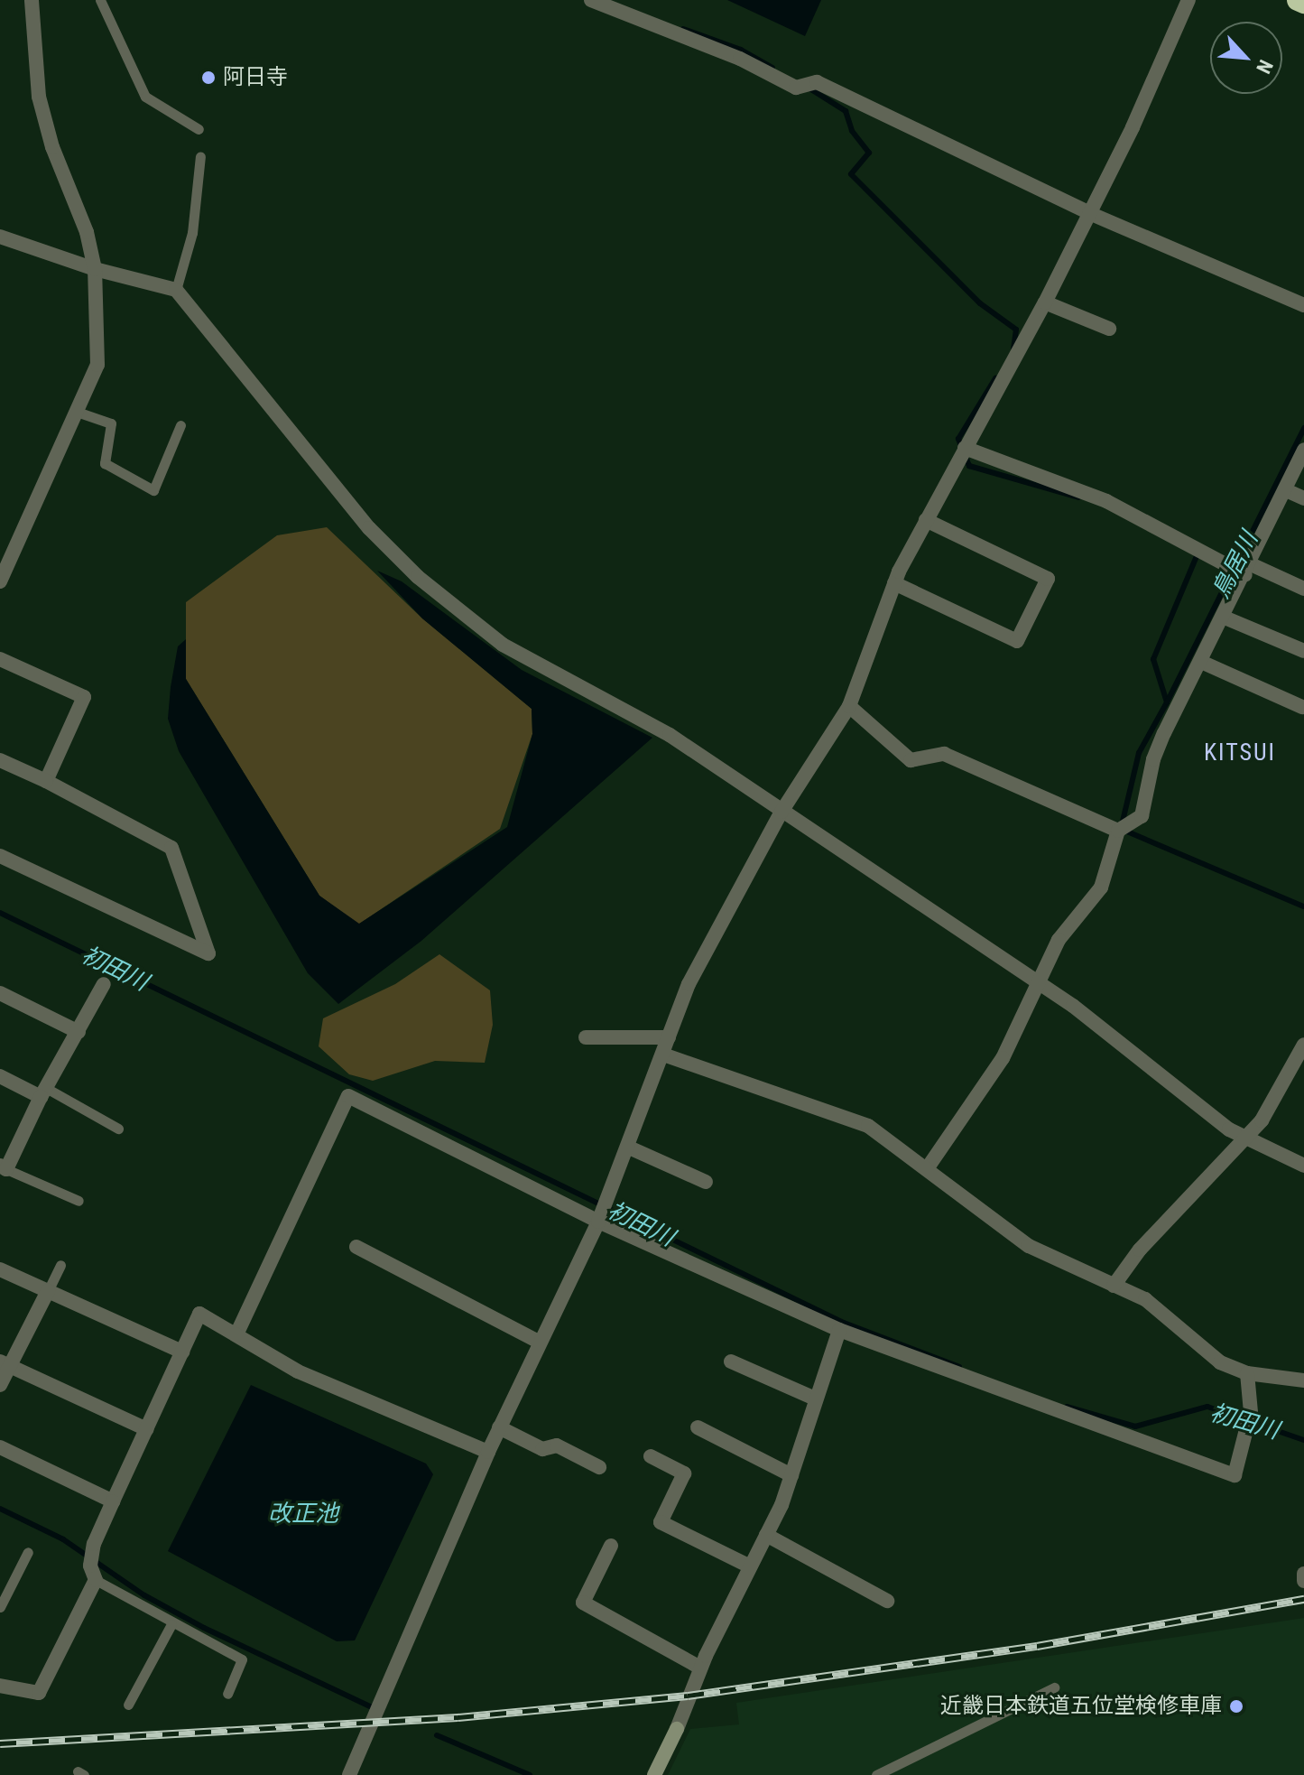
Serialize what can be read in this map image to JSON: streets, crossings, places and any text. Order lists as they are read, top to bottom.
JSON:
{
  "districts": ["KITSUI"],
  "water": ["鳥居川", "初田川", "改正池"],
  "places": ["阿日寺", "近畿日本鉄道五位堂検修車庫"],
  "north": "bottom right"
}
